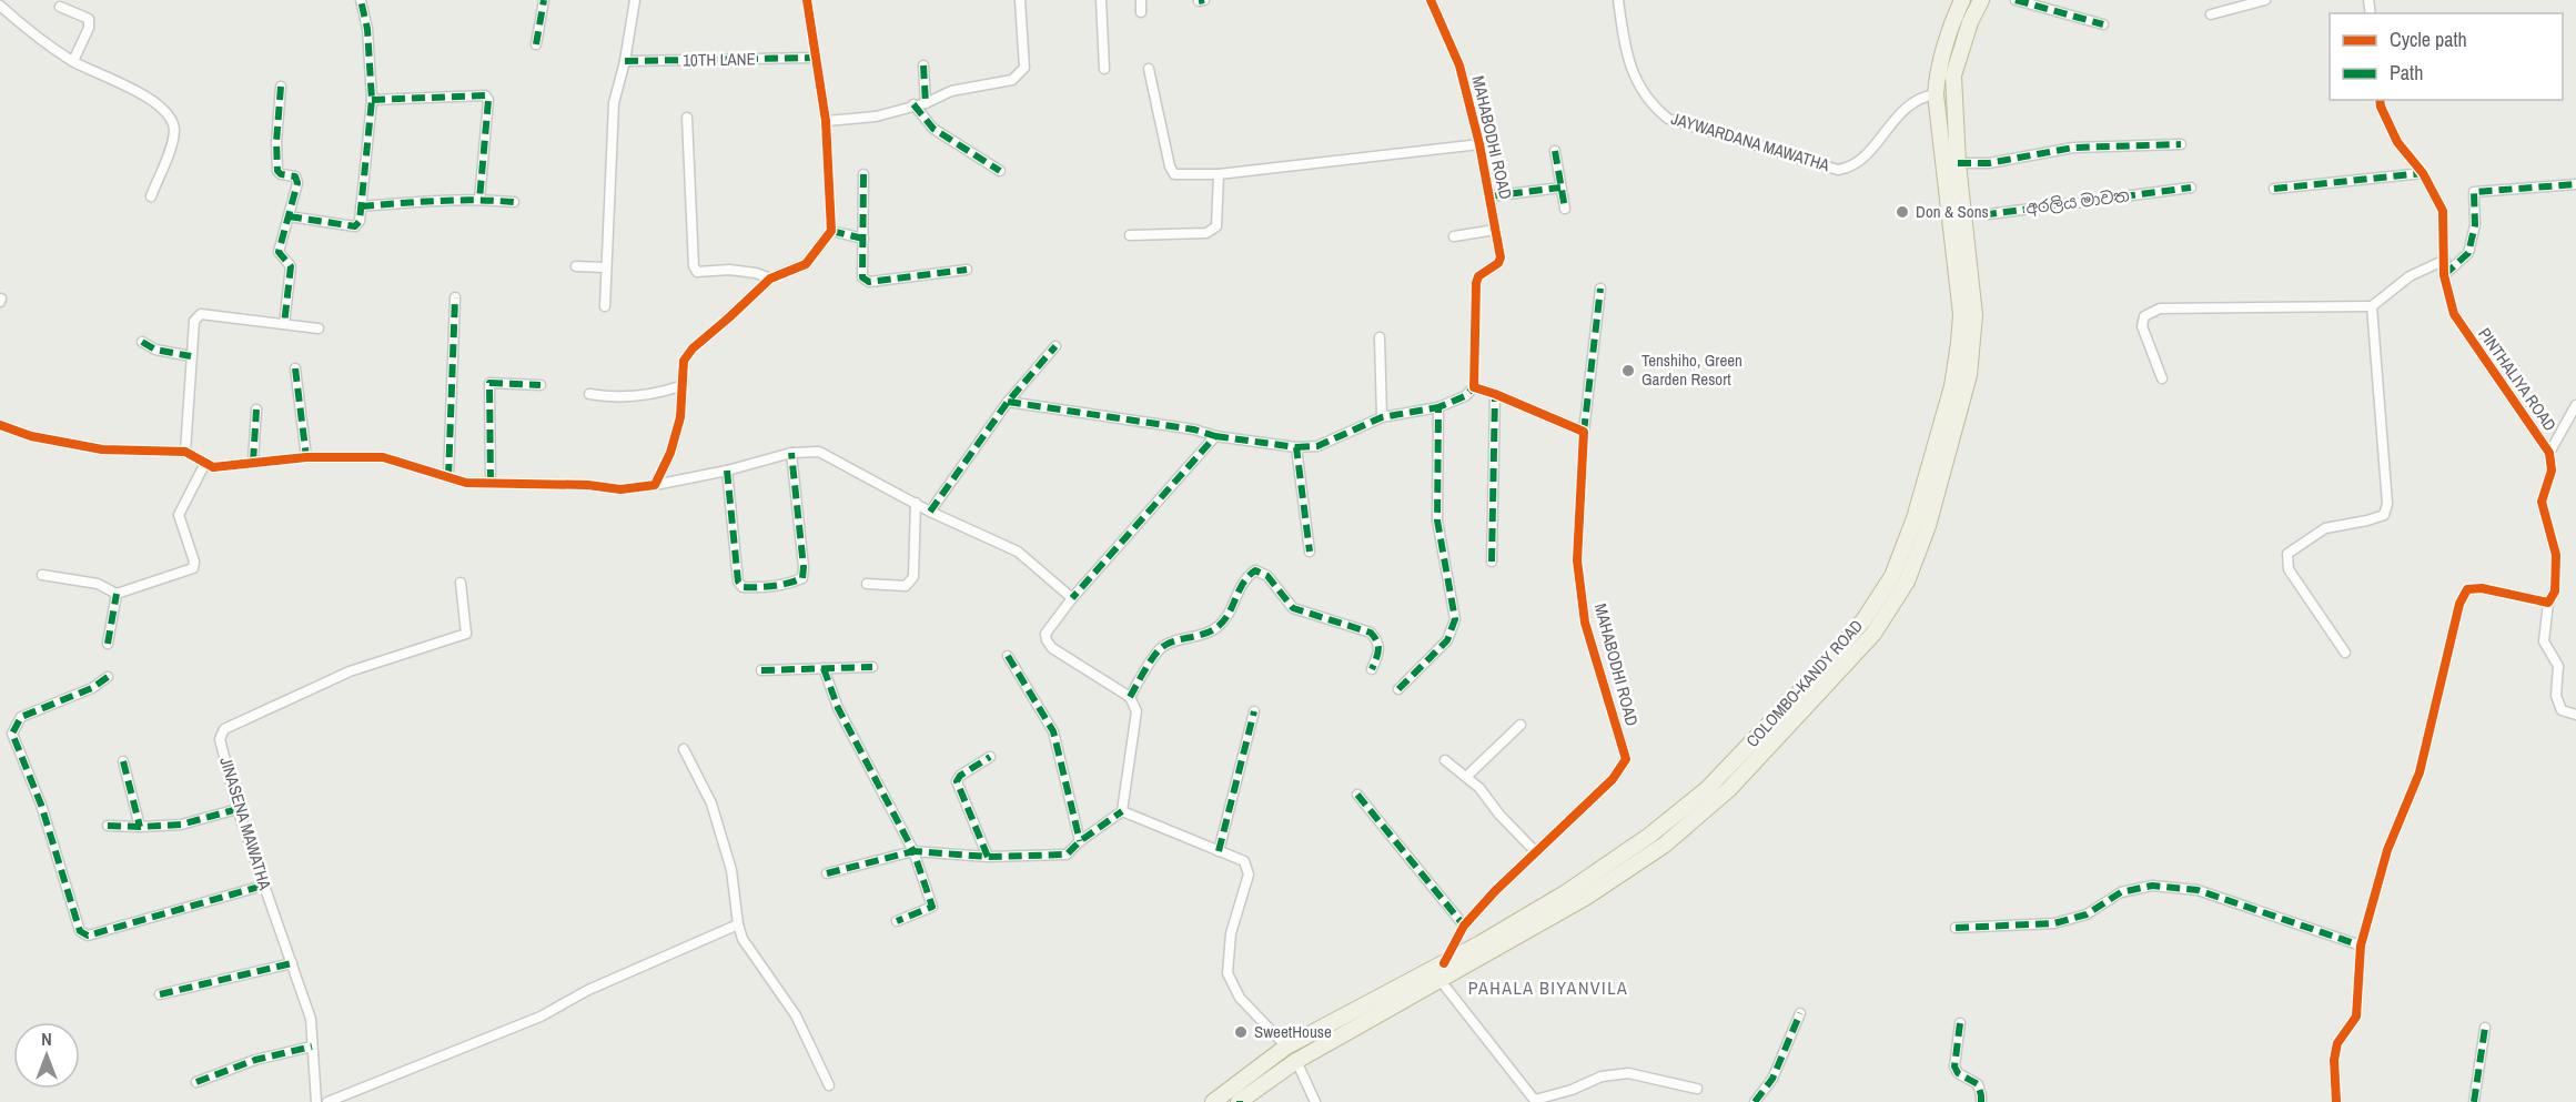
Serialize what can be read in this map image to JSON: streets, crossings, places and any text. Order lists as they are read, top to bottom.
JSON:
{
  "streets": {
    "highway": ["COLOMBO-KANDY ROAD"],
    "street": [
      "10TH LANE",
      "MAHABODHI ROAD",
      "JAYWARDANA MAWATHA",
      "අරලිය මාවත",
      "PINTHALIYA ROAD",
      "JINASENA MAWATHA"
    ]
  },
  "crossings": [
    ["MAHABODHI ROAD", "COLOMBO-KANDY ROAD"],
    ["JAYWARDANA MAWATHA", "COLOMBO-KANDY ROAD"],
    ["අරලිය මාවත", "COLOMBO-KANDY ROAD"]
  ],
  "districts": ["PAHALA BIYANVILA"],
  "places": ["Don & Sons", "Tenshiho, Green Garden Resort", "SweetHouse"],
  "legend": ["Cycle path", "Path"],
  "north": "top"
}
